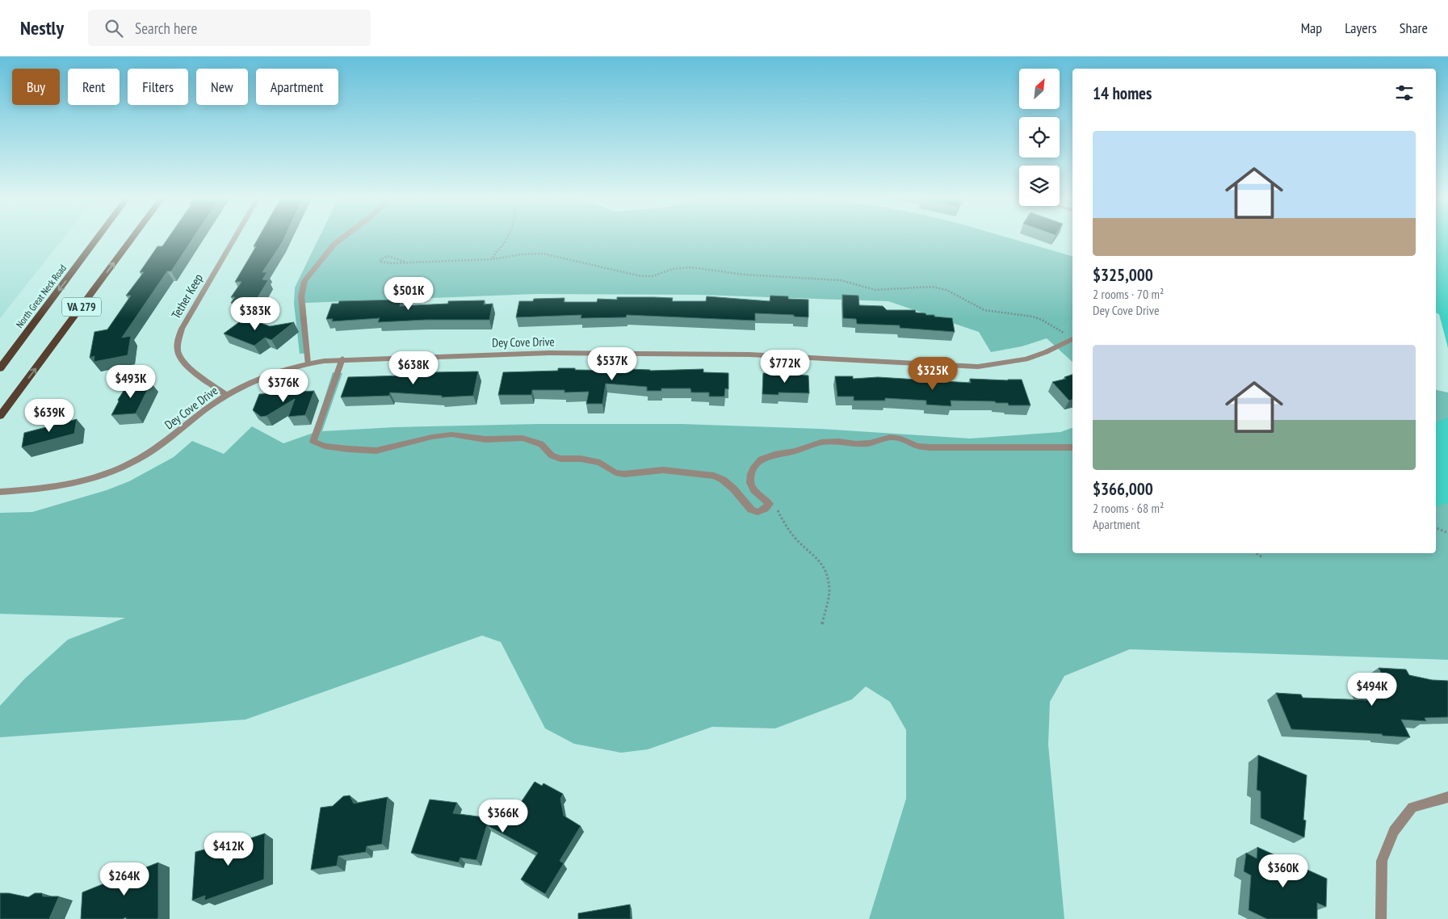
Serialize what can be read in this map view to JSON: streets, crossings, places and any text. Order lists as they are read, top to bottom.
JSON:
{
  "streets": {
    "main road": ["North Great Neck Road", "VA 279"],
    "street": ["Tether Keep", "Dey Cove Drive"]
  },
  "crossings": [
    ["Tether Keep", "Dey Cove Drive"]
  ],
  "north": "top right",
  "page": {
    "header": "Nestly",
    "search": "Search here",
    "nav": ["Map", "Layers", "Share"],
    "chip": [
      "Buy",
      "Rent",
      "Filters",
      "New",
      "Apartment"
    ],
    "heading": "14 homes",
    "list": [
      {
        "name": "$325,000",
        "note": "2 rooms · 70 m² · Dey Cove Drive"
      },
      {
        "name": "$366,000",
        "note": "2 rooms · 68 m² · Apartment"
      }
    ],
    "price": [
      "$501K",
      "$383K",
      "$537K",
      "$772K",
      "$638K",
      "$325K",
      "$493K",
      "$376K",
      "$639K",
      "$494K",
      "$366K",
      "$412K",
      "$360K",
      "$264K"
    ]
  }
}
